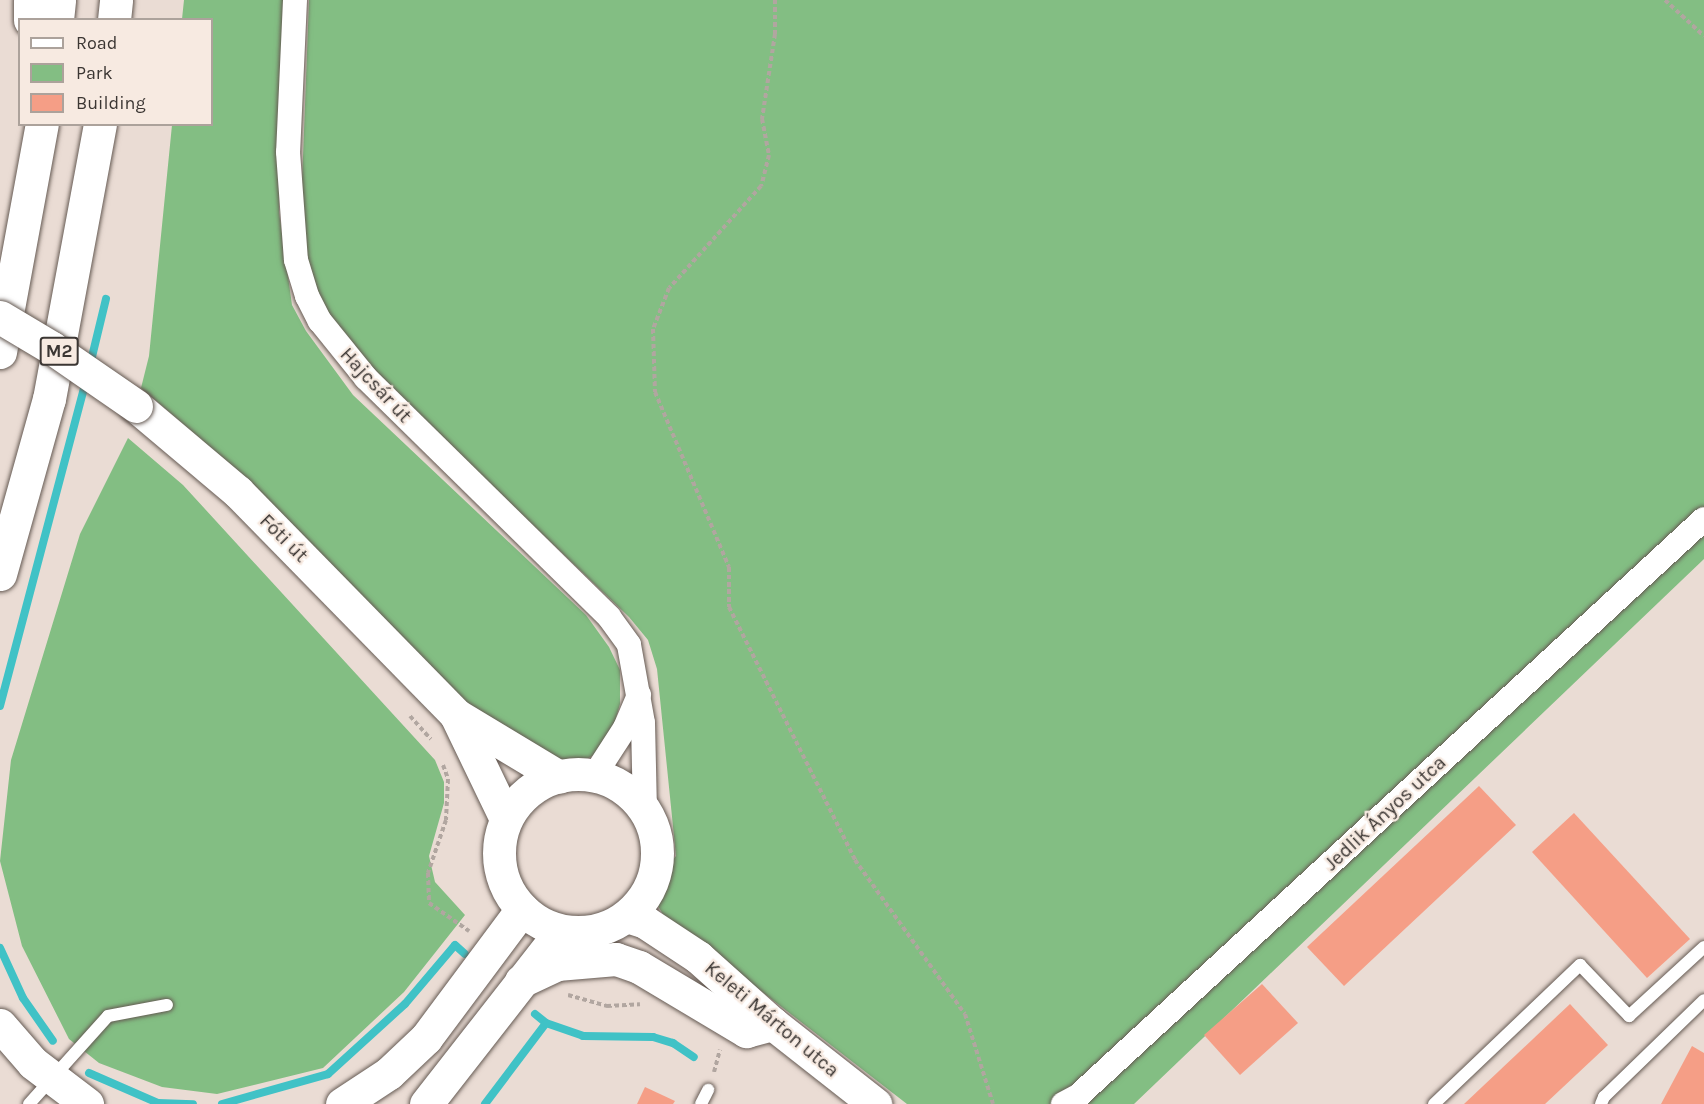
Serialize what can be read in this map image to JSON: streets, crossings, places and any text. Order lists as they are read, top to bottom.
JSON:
{
  "streets": {
    "main road": ["M2", "Fóti út", "Keleti Márton utca"],
    "street": ["Hajcsár út", "Jedlik Ányos utca"]
  },
  "crossings": [
    ["Hajcsár út", "Fóti út"],
    ["Hajcsár út", "Keleti Márton utca"],
    ["Fóti út", "Keleti Márton utca"]
  ],
  "legend": ["Road", "Park", "Building"]
}
